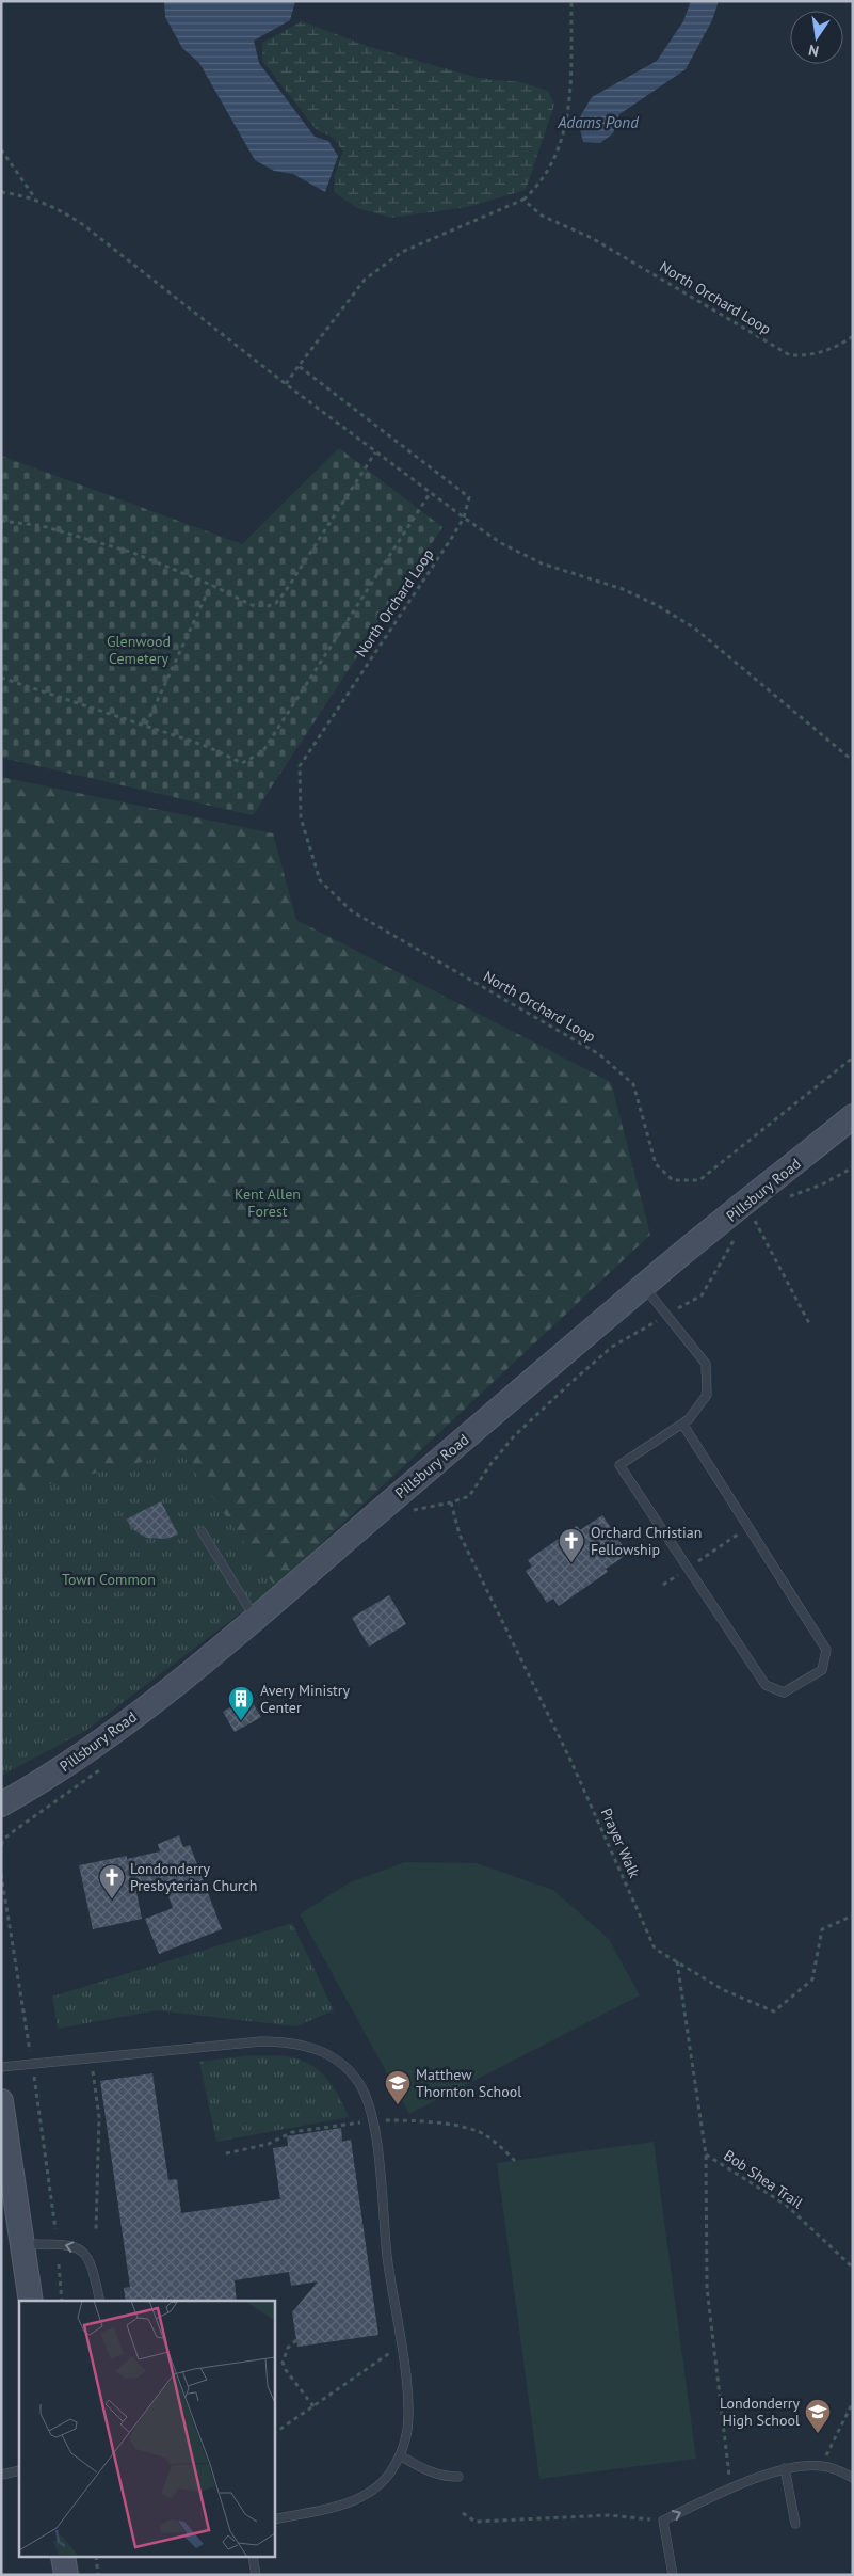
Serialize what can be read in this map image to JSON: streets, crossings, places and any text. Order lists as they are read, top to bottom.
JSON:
{
  "streets": {
    "street": ["Pillsbury Road"],
    "path": ["North Orchard Loop", "Prayer Walk", "Bob Shea Trail"]
  },
  "water": ["Adams Pond"],
  "parks": ["Glenwood Cemetery", "Kent Allen Forest", "Town Common"],
  "places": {
    "church": ["Orchard Christian Fellowship", "Londonderry Presbyterian Church"],
    "building": ["Avery Ministry Center"],
    "school or university": ["Matthew Thornton School", "Londonderry High School"]
  },
  "north": "bottom"
}
